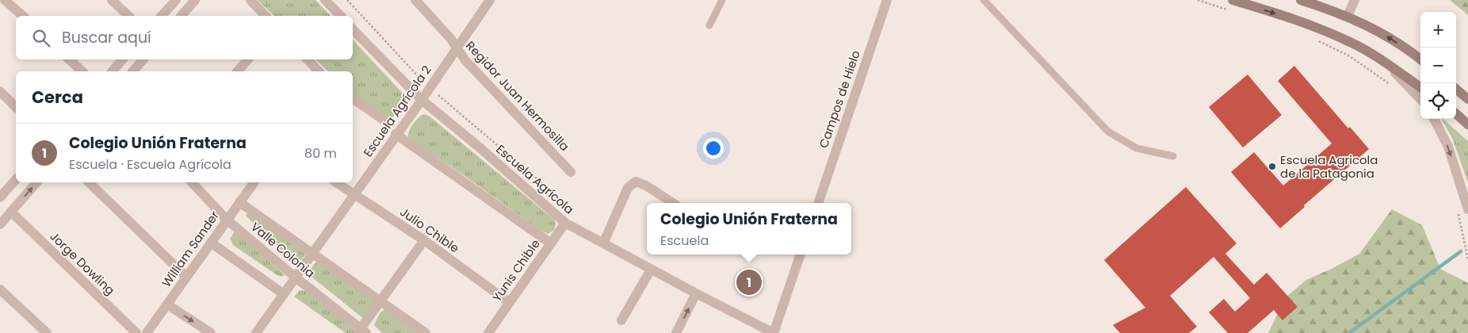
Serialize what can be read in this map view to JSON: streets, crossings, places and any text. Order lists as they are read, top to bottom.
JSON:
{
  "streets": {
    "street": [
      "Regidor Juan Hermosilla",
      "Campos de Hielo",
      "Escuela Agrícola 2",
      "Escuela Agrícola",
      "Julio Chible",
      "William Sander",
      "Valle Colonia",
      "Jorge Dowling",
      "Yunis Chible"
    ]
  },
  "crossings": [
    ["Regidor Juan Hermosilla", "Escuela Agrícola 2"],
    ["Escuela Agrícola 2", "Escuela Agrícola"],
    ["Escuela Agrícola 2", "Julio Chible"],
    ["Escuela Agrícola 2", "Valle Colonia"],
    ["Escuela Agrícola", "Yunis Chible"],
    ["Julio Chible", "Yunis Chible"],
    ["William Sander", "Valle Colonia"]
  ],
  "places": ["Escuela Agricola de la Patagonia"],
  "page": {
    "map_buttons": ["+", "−"],
    "search": "Buscar aquí",
    "heading": "Cerca",
    "list": [
      {
        "mark": "1",
        "name": "Colegio Unión Fraterna",
        "note": "Escuela · Escuela Agrícola",
        "value": "80 m"
      }
    ],
    "popup": ["Colegio Unión Fraterna", "Escuela"],
    "pins": "1"
  }
}
